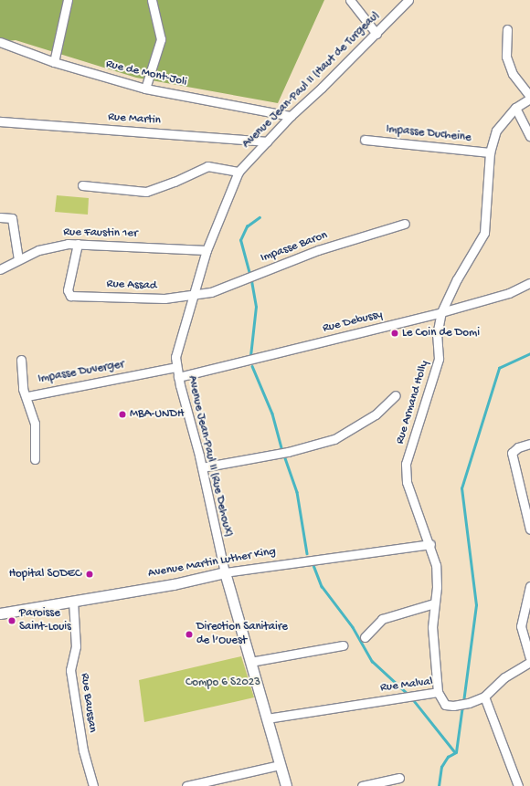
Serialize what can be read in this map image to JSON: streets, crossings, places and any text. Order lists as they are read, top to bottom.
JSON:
{
  "streets": {
    "street": [
      "Rue de Mont-Joli",
      "Avenue Jean-Paul II (Haut de Turgeau)",
      "Rue Martin",
      "Impasse Ducheine",
      "Rue Faustin 1er",
      "Impasse Baron",
      "Rue Assad",
      "Rue Debussy",
      "Impasse Duverger",
      "Rue Armand Holly",
      "Avenue Jean-Paul II (Rue Dehoux)",
      "Avenue Martin Luther King",
      "Rue Malval",
      "Rue Baussan"
    ]
  },
  "crossings": [
    ["Rue de Mont-Joli", "Avenue Jean-Paul II (Haut de Turgeau)"],
    ["Avenue Jean-Paul II (Haut de Turgeau)", "Rue Martin"],
    ["Avenue Jean-Paul II (Haut de Turgeau)", "Rue Faustin 1er"],
    ["Avenue Jean-Paul II (Haut de Turgeau)", "Impasse Baron"],
    ["Avenue Jean-Paul II (Haut de Turgeau)", "Rue Assad"],
    ["Avenue Jean-Paul II (Haut de Turgeau)", "Impasse Duverger"],
    ["Avenue Jean-Paul II (Haut de Turgeau)", "Avenue Jean-Paul II (Rue Dehoux)"],
    ["Impasse Ducheine", "Rue Armand Holly"],
    ["Rue Faustin 1er", "Rue Assad"],
    ["Impasse Baron", "Rue Assad"],
    ["Rue Debussy", "Rue Armand Holly"],
    ["Rue Debussy", "Avenue Jean-Paul II (Rue Dehoux)"],
    ["Impasse Duverger", "Avenue Jean-Paul II (Rue Dehoux)"],
    ["Rue Armand Holly", "Avenue Martin Luther King"],
    ["Rue Armand Holly", "Rue Malval"],
    ["Avenue Jean-Paul II (Rue Dehoux)", "Avenue Martin Luther King"],
    ["Avenue Martin Luther King", "Rue Baussan"]
  ],
  "parks": ["Compo 6 S2023"],
  "places": [
    "Le Coin de Domi",
    "MBA-UNDH",
    "Hopital SODEC",
    "Paroisse Saint-Louis",
    "Direction Sanitaire de l’Ouest"
  ]
}
